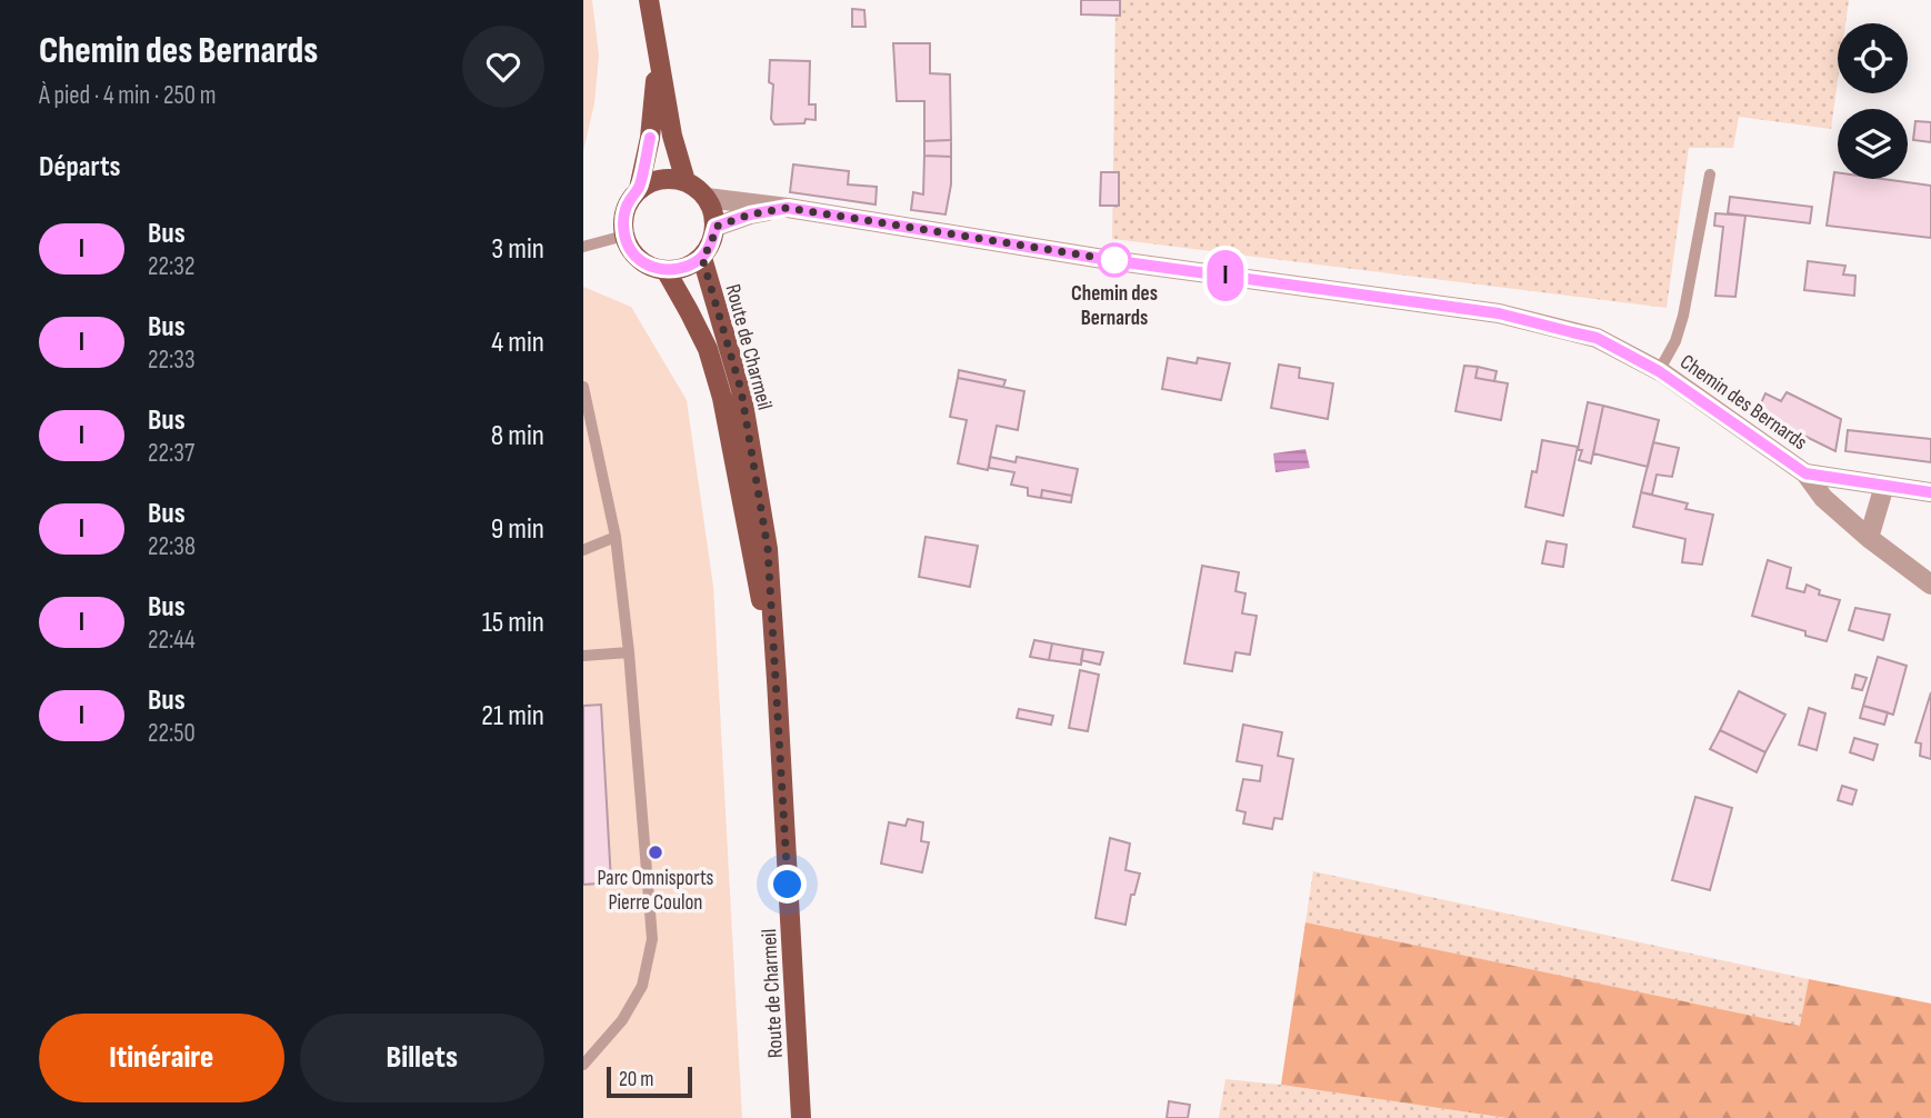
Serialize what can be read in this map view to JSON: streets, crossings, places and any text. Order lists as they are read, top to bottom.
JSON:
{
  "streets": {
    "main road": ["Route de Charmeil"],
    "street": ["Chemin des Bernards"]
  },
  "crossings": [
    ["Route de Charmeil", "Chemin des Bernards"]
  ],
  "places": ["Chemin des Bernards", "Parc Omnisports Pierre Coulon"],
  "lines": ["bus line I"],
  "scale_bar": "20 m",
  "page": {
    "heading": [
      ["Chemin des Bernards", "À pied · 4 min · 250 m"],
      "Départs"
    ],
    "on_map": "I",
    "list": [
      {
        "mark": "I",
        "name": "Bus",
        "note": "22:32",
        "value": "3 min"
      },
      {
        "mark": "I",
        "name": "Bus",
        "note": "22:33",
        "value": "4 min"
      },
      {
        "mark": "I",
        "name": "Bus",
        "note": "22:37",
        "value": "8 min"
      },
      {
        "mark": "I",
        "name": "Bus",
        "note": "22:38",
        "value": "9 min"
      },
      {
        "mark": "I",
        "name": "Bus",
        "note": "22:44",
        "value": "15 min"
      },
      {
        "mark": "I",
        "name": "Bus",
        "note": "22:50",
        "value": "21 min"
      }
    ],
    "buttons": ["Itinéraire", "Billets"],
    "scale": "20 m"
  }
}
